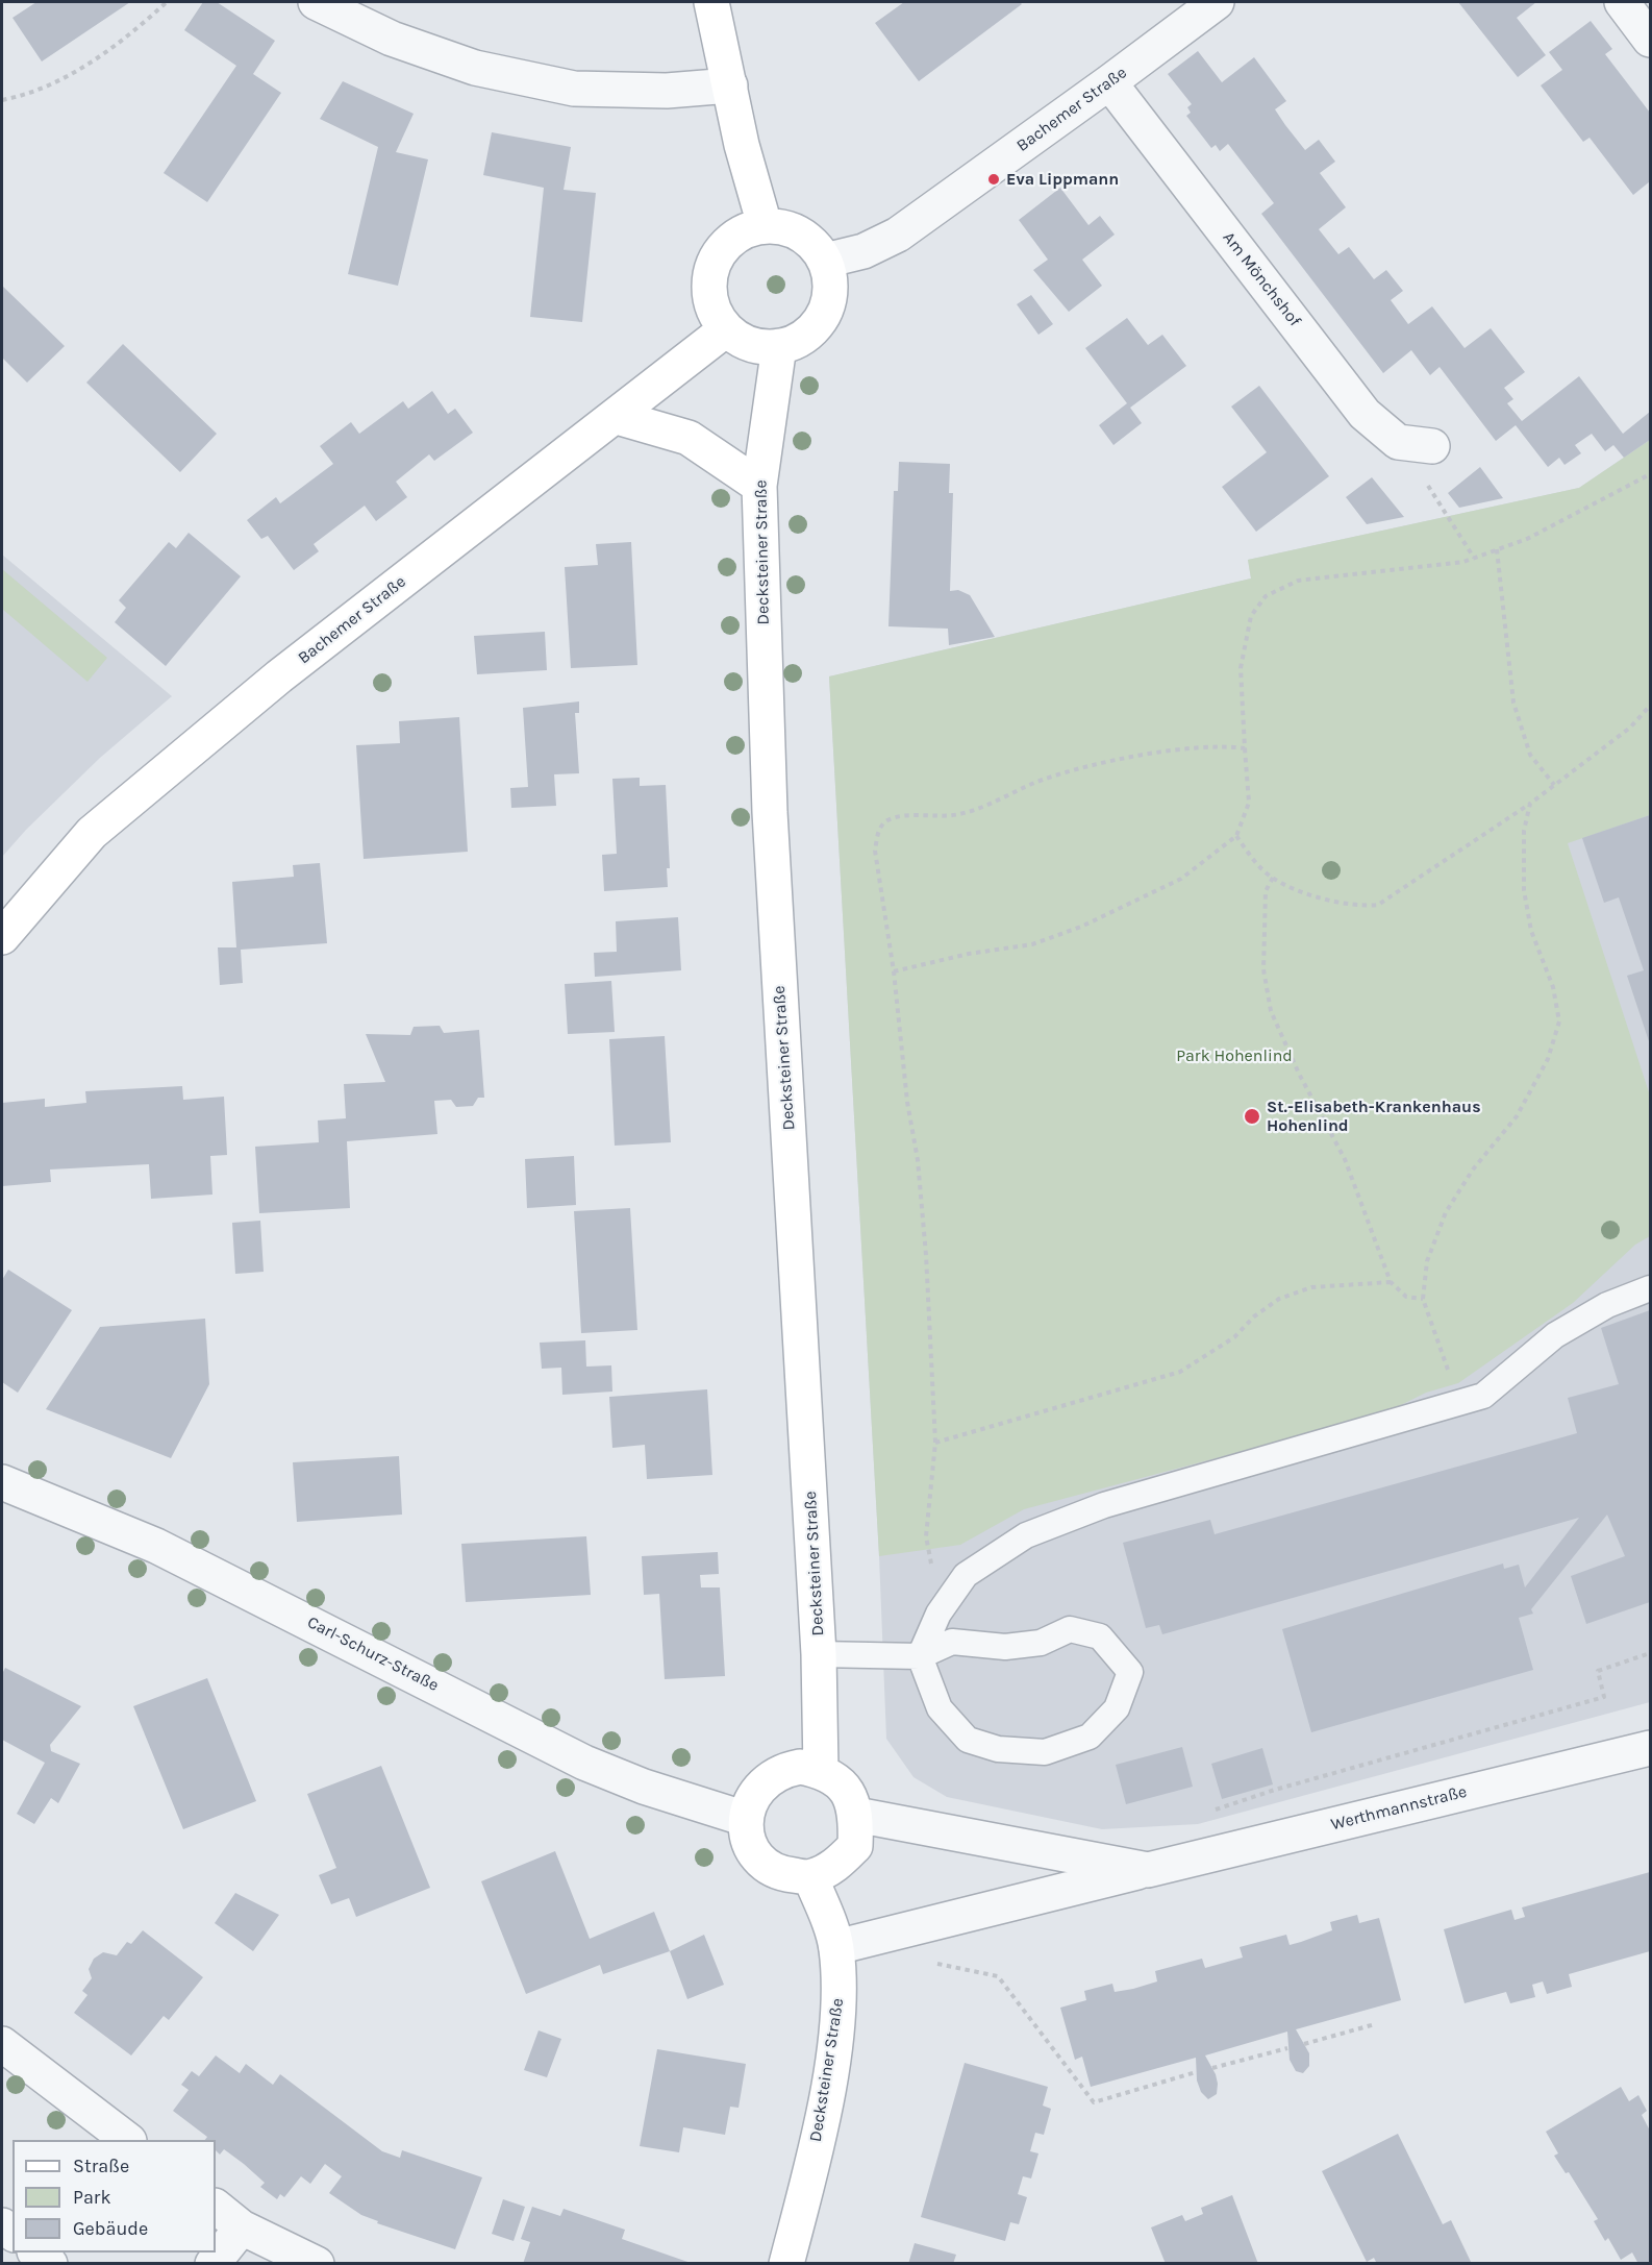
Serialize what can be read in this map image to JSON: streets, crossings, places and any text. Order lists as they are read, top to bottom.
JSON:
{
  "streets": {
    "street": [
      "Bachemer Straße",
      "Am Mönchshof",
      "Decksteiner Straße",
      "Carl-Schurz-Straße",
      "Werthmannstraße"
    ]
  },
  "crossings": [
    ["Bachemer Straße", "Am Mönchshof"],
    ["Bachemer Straße", "Decksteiner Straße"],
    ["Decksteiner Straße", "Carl-Schurz-Straße"],
    ["Decksteiner Straße", "Werthmannstraße"],
    ["Carl-Schurz-Straße", "Werthmannstraße"]
  ],
  "parks": ["Park Hohenlind"],
  "places": ["Eva Lippmann", "St.-Elisabeth-Krankenhaus Hohenlind"],
  "legend": ["Straße", "Park", "Gebäude"]
}
